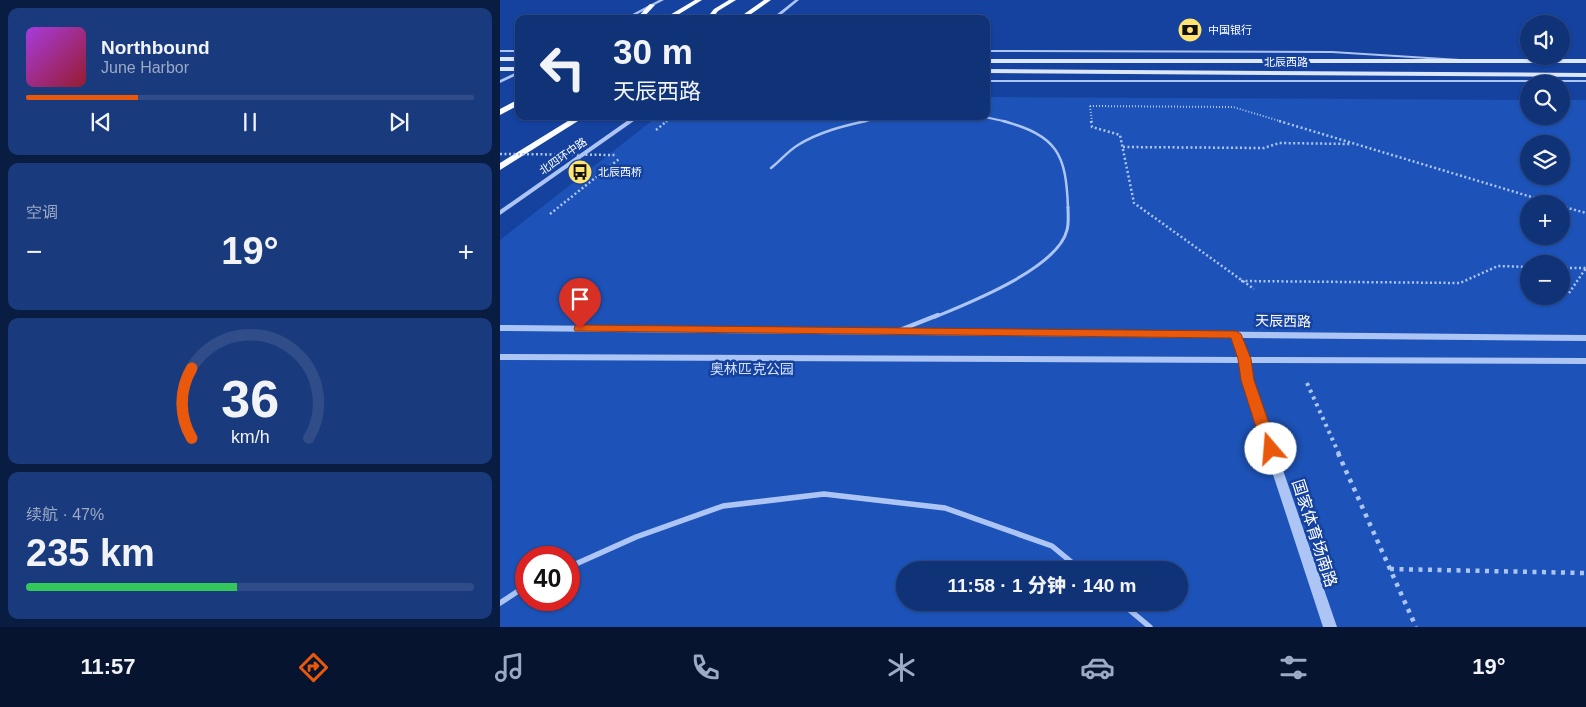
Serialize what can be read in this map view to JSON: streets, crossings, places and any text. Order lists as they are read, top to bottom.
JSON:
{
  "streets": {
    "highway": ["北四环中路"],
    "main road": ["北辰西路"],
    "street": ["天辰西路", "国家体育场南路"]
  },
  "crossings": [
    ["天辰西路", "国家体育场南路"]
  ],
  "parks": ["奥林匹克公园"],
  "places": {
    "bank": ["中国银行"],
    "bus stop": ["北辰西桥"]
  },
  "page": {
    "map_buttons": ["+", "−"],
    "turn": ["30 m", "天辰西路"],
    "song": ["Northbound", "June Harbor"],
    "tile": [
      "空调",
      ["续航 · 47%", "235 km"]
    ],
    "heat": ["−", "19°", "+"],
    "limit": "40",
    "trip": "11:58 · 1 分钟 · 140 m",
    "tabs": ["11:57", "19°"],
    "gauge": ["36", "km/h"]
  }
}
